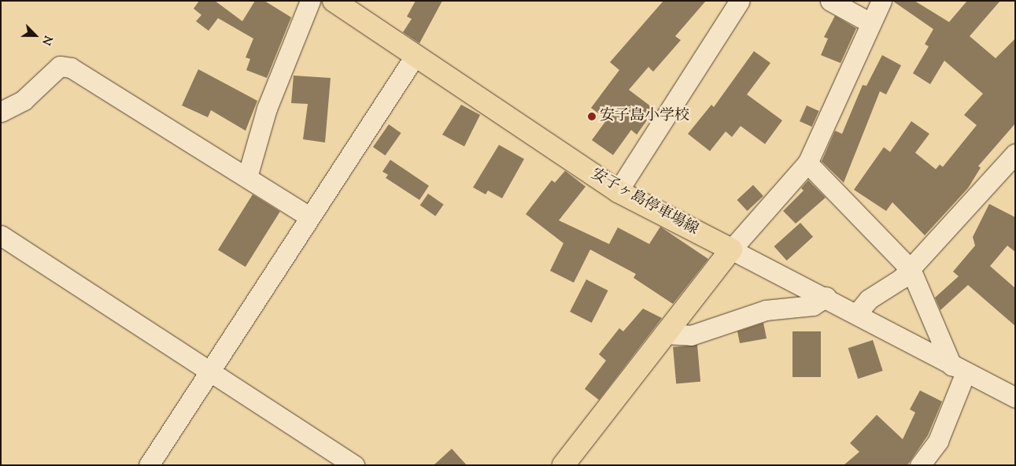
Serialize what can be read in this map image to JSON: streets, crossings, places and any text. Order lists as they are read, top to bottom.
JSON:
{
  "streets": {
    "main road": ["安子ヶ島停車場線"]
  },
  "places": ["安子島小学校"],
  "north": "bottom right"
}
